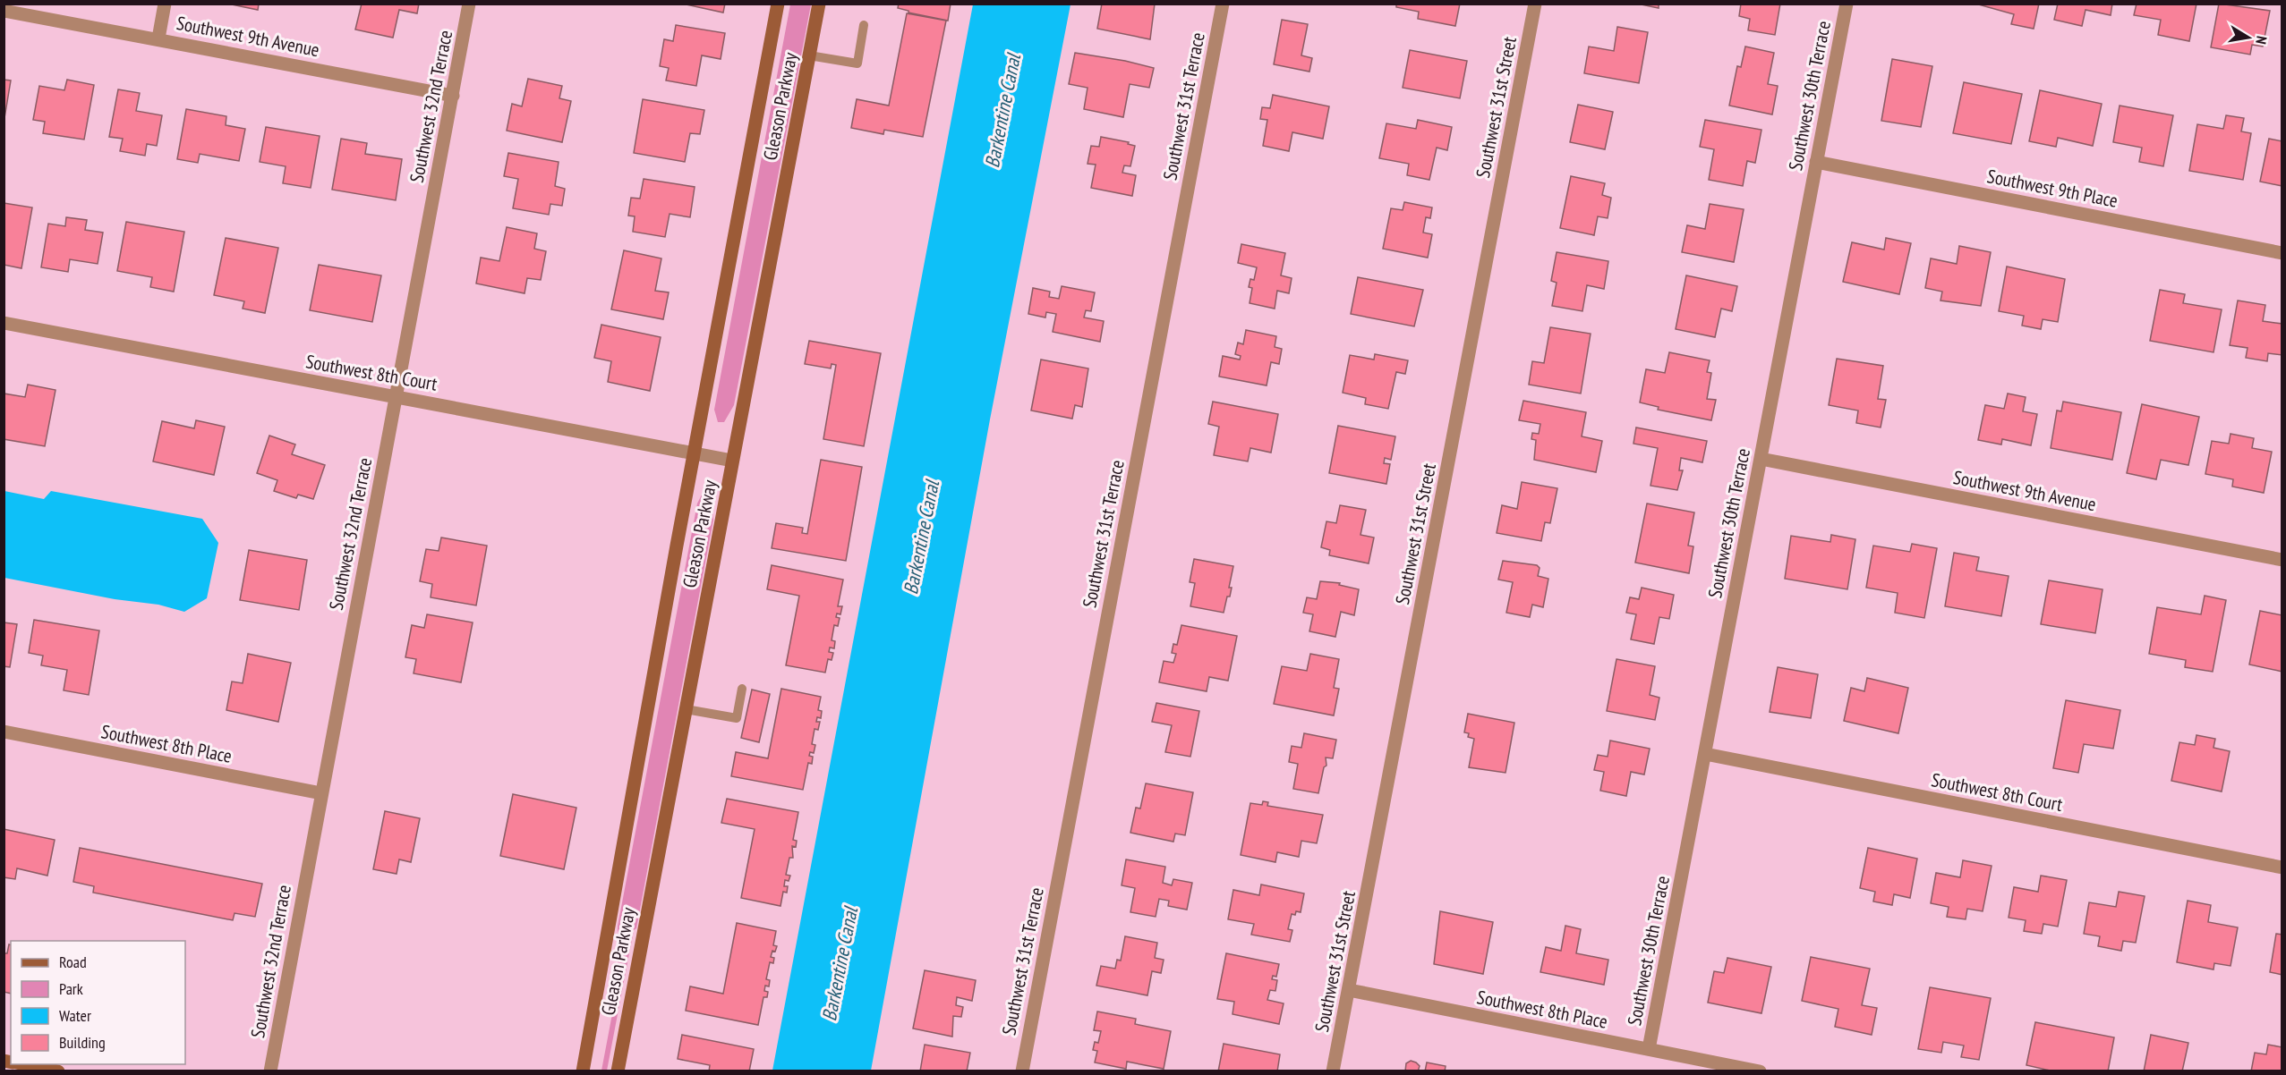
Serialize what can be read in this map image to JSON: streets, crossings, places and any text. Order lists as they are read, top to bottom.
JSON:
{
  "streets": {
    "main road": ["Gleason Parkway"],
    "street": [
      "Southwest 9th Avenue",
      "Southwest 30th Terrace",
      "Southwest 32nd Terrace",
      "Southwest 31st Terrace",
      "Southwest 31st Street",
      "Southwest 9th Place",
      "Southwest 8th Court",
      "Southwest 8th Place"
    ]
  },
  "crossings": [
    ["Southwest 9th Avenue", "Southwest 30th Terrace"],
    ["Southwest 9th Avenue", "Southwest 32nd Terrace"],
    ["Southwest 30th Terrace", "Southwest 9th Place"],
    ["Southwest 30th Terrace", "Southwest 8th Court"],
    ["Southwest 30th Terrace", "Southwest 8th Place"],
    ["Southwest 32nd Terrace", "Southwest 8th Court"],
    ["Southwest 32nd Terrace", "Southwest 8th Place"],
    ["Gleason Parkway", "Southwest 8th Court"],
    ["Southwest 31st Street", "Southwest 8th Place"]
  ],
  "water": ["Barkentine Canal"],
  "legend": [
    "Road",
    "Park",
    "Water",
    "Building"
  ],
  "north": "right"
}
